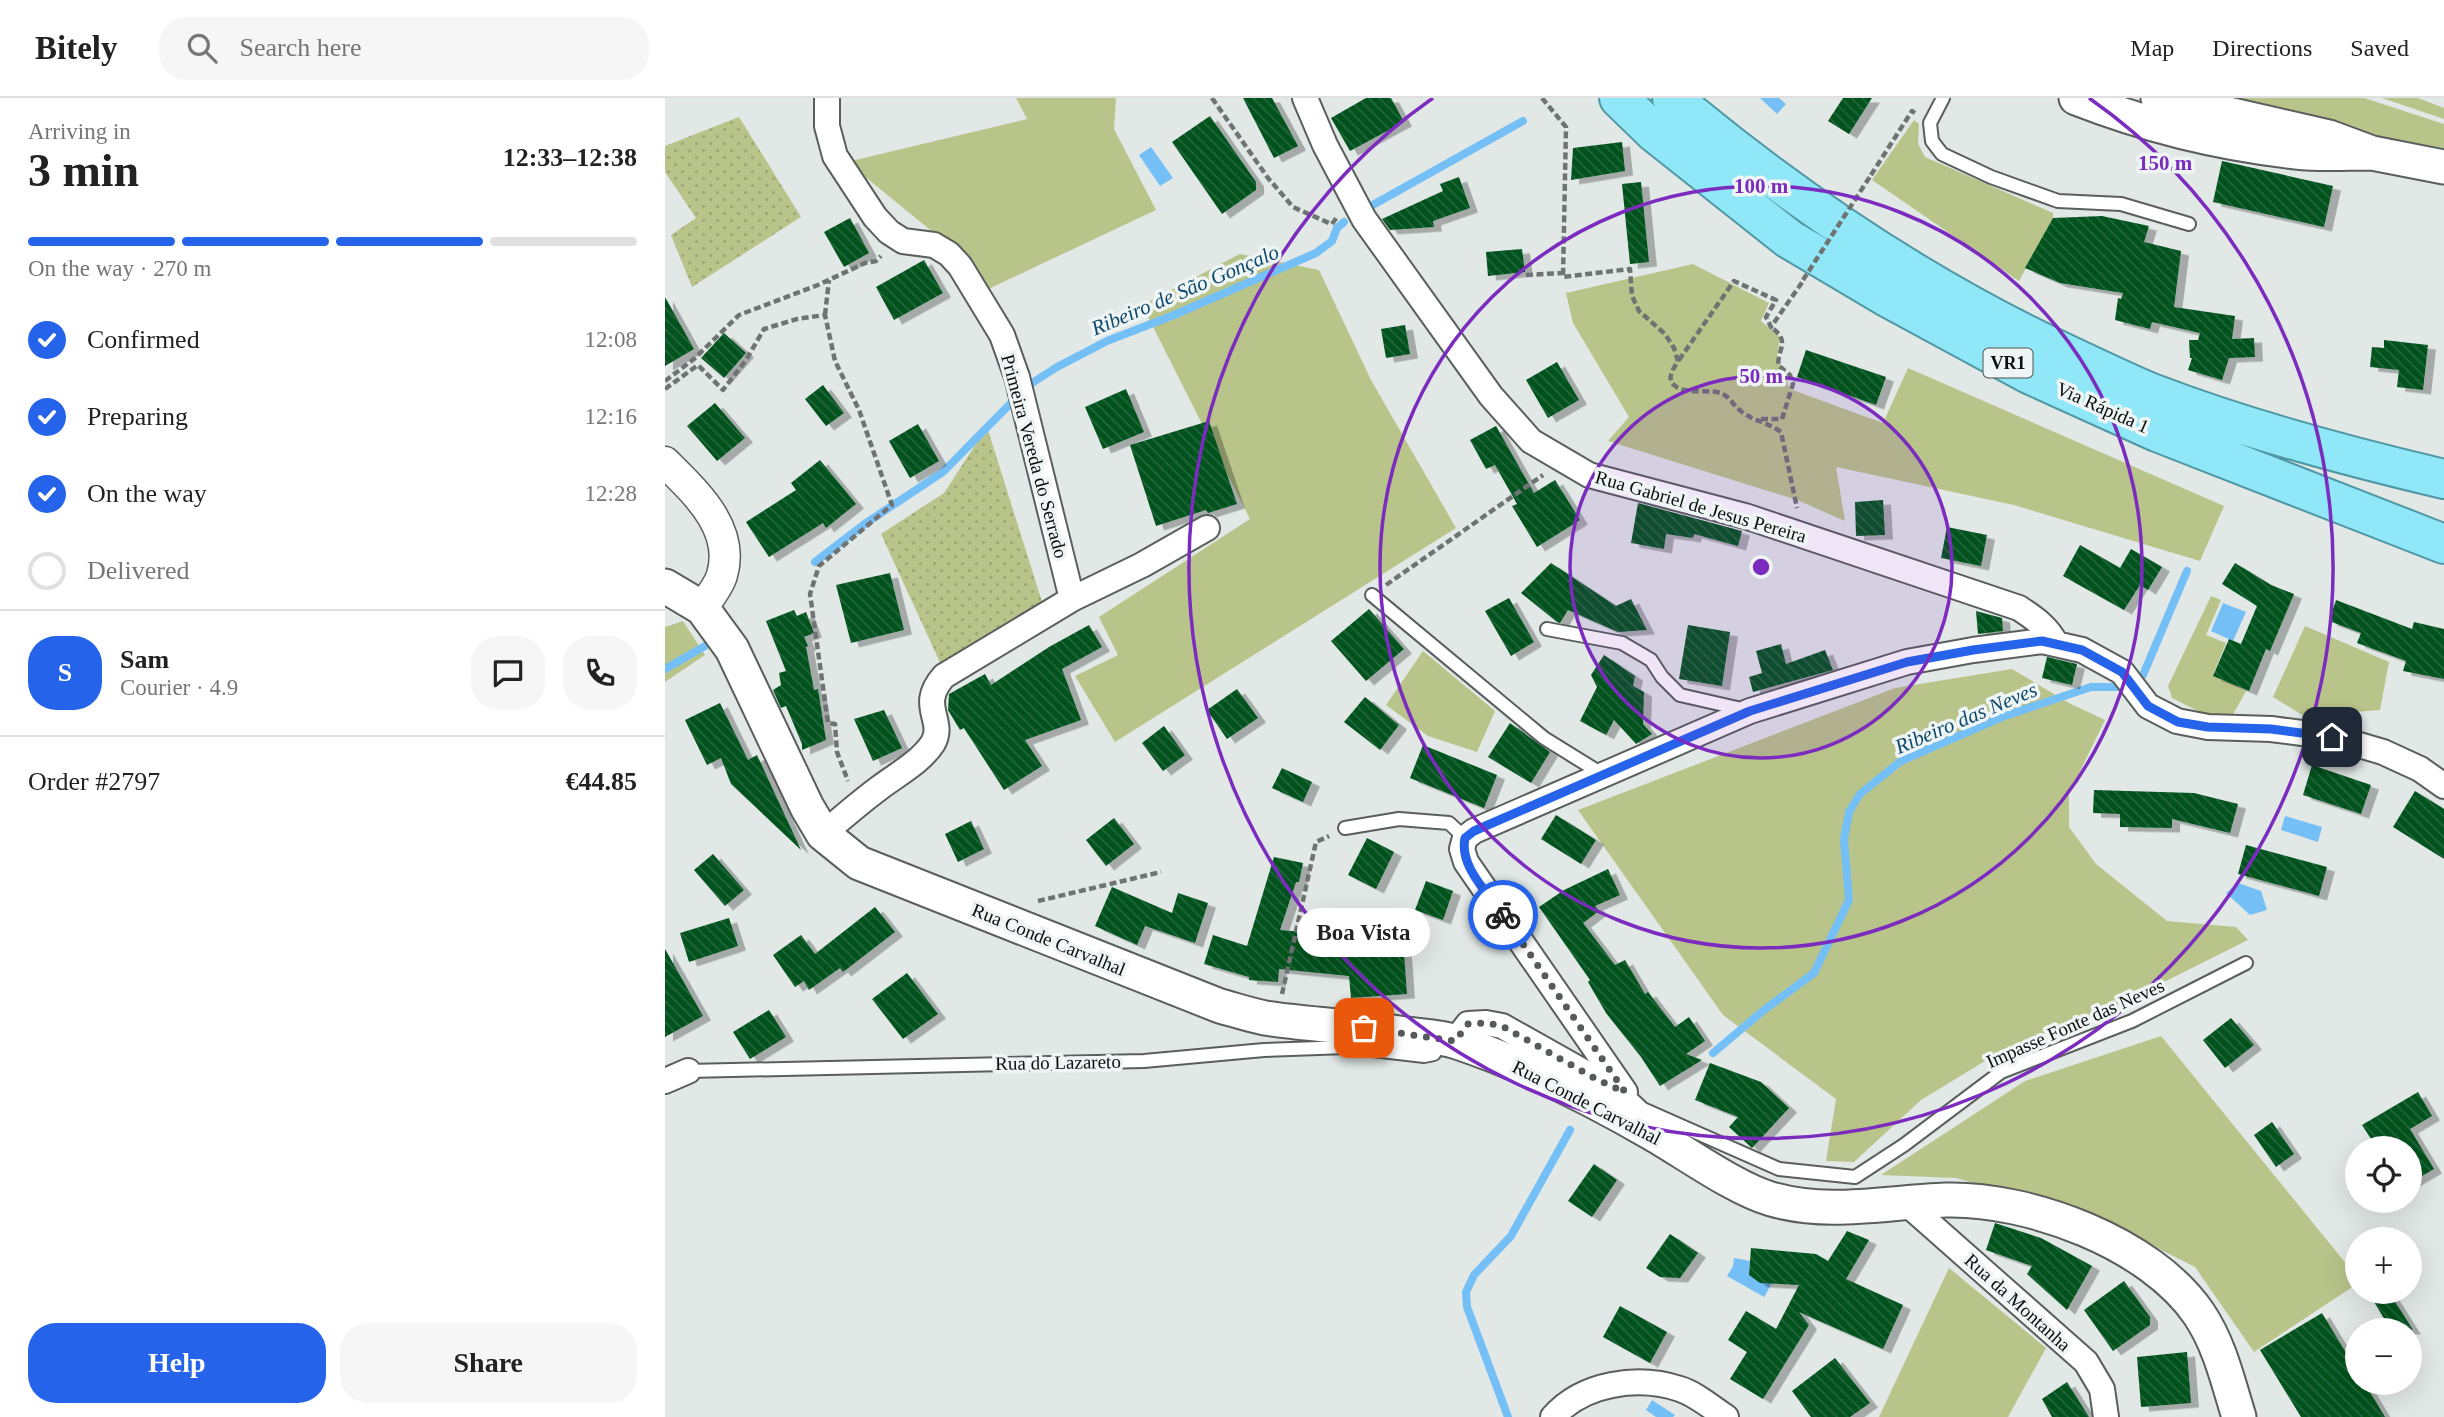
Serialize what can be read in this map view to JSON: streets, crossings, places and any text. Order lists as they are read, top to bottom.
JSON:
{
  "streets": {
    "highway": ["VR1", "Via Rápida 1"],
    "main road": ["Rua Conde Carvalhal"],
    "street": [
      "Primeira Vereda do Serrado",
      "Rua Gabriel de Jesus Pereira",
      "Rua do Lazareto",
      "Rua da Montanha"
    ],
    "lane": ["Impasse Fonte das Neves"]
  },
  "crossings": [
    ["Rua Conde Carvalhal", "Rua do Lazareto"],
    ["Rua Conde Carvalhal", "Rua da Montanha"]
  ],
  "water": ["Ribeiro de São Gonçalo", "Ribeiro das Neves"],
  "places": ["Boa Vista"],
  "page": {
    "header": "Bitely",
    "search": "Search here",
    "nav": ["Map", "Directions", "Saved"],
    "heading": ["3 min", "Arriving in", "12:33–12:38"],
    "panel": [
      "Sam",
      "Courier · 4.9",
      "Order #2797",
      "€44.85"
    ],
    "bar": "On the way · 270 m",
    "list": [
      ["Confirmed", "12:08"],
      ["Preparing", "12:16"],
      ["On the way", "12:28"],
      "Delivered"
    ],
    "round": "S",
    "bubble": "Boa Vista",
    "map_buttons": ["+", "−"],
    "buttons": ["Help", "Share"]
  },
  "rings": ["150 m", "100 m", "50 m"]
}
